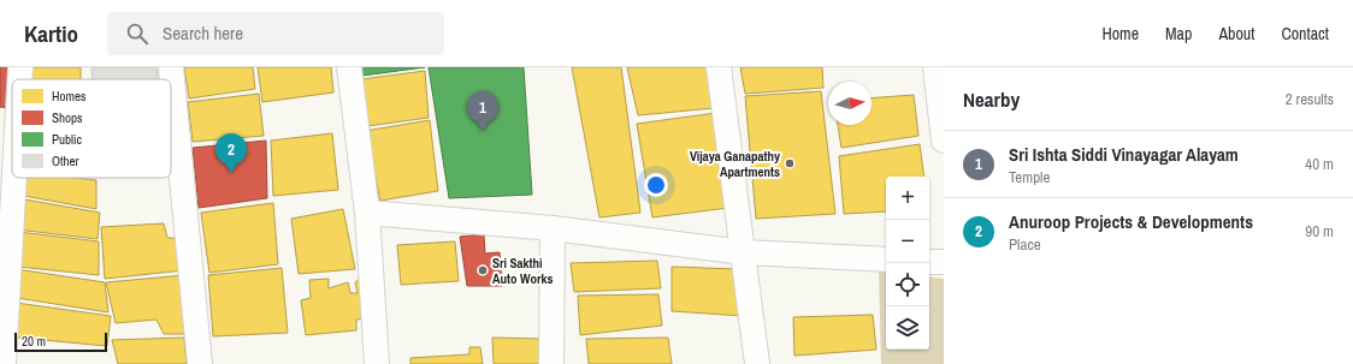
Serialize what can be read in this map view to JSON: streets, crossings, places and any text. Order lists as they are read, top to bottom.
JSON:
{
  "places": ["Vijaya Ganapathy Apartments", "Sri Sakthi Auto Works"],
  "legend": [
    "Homes",
    "Shops",
    "Public",
    "Other"
  ],
  "scale_bar": "20 m",
  "north": "right",
  "page": {
    "header": "Kartio",
    "search": "Search here",
    "nav": [
      "Home",
      "Map",
      "About",
      "Contact"
    ],
    "heading": ["Nearby", "2 results"],
    "pins": ["1", "2"],
    "list": [
      {
        "mark": "1",
        "name": "Sri Ishta Siddi Vinayagar Alayam",
        "note": "Temple",
        "value": "40 m"
      },
      {
        "mark": "2",
        "name": "Anuroop Projects & Developments",
        "note": "Place",
        "value": "90 m"
      }
    ],
    "map_buttons": ["+", "−"],
    "scale": "20 m"
  }
}
